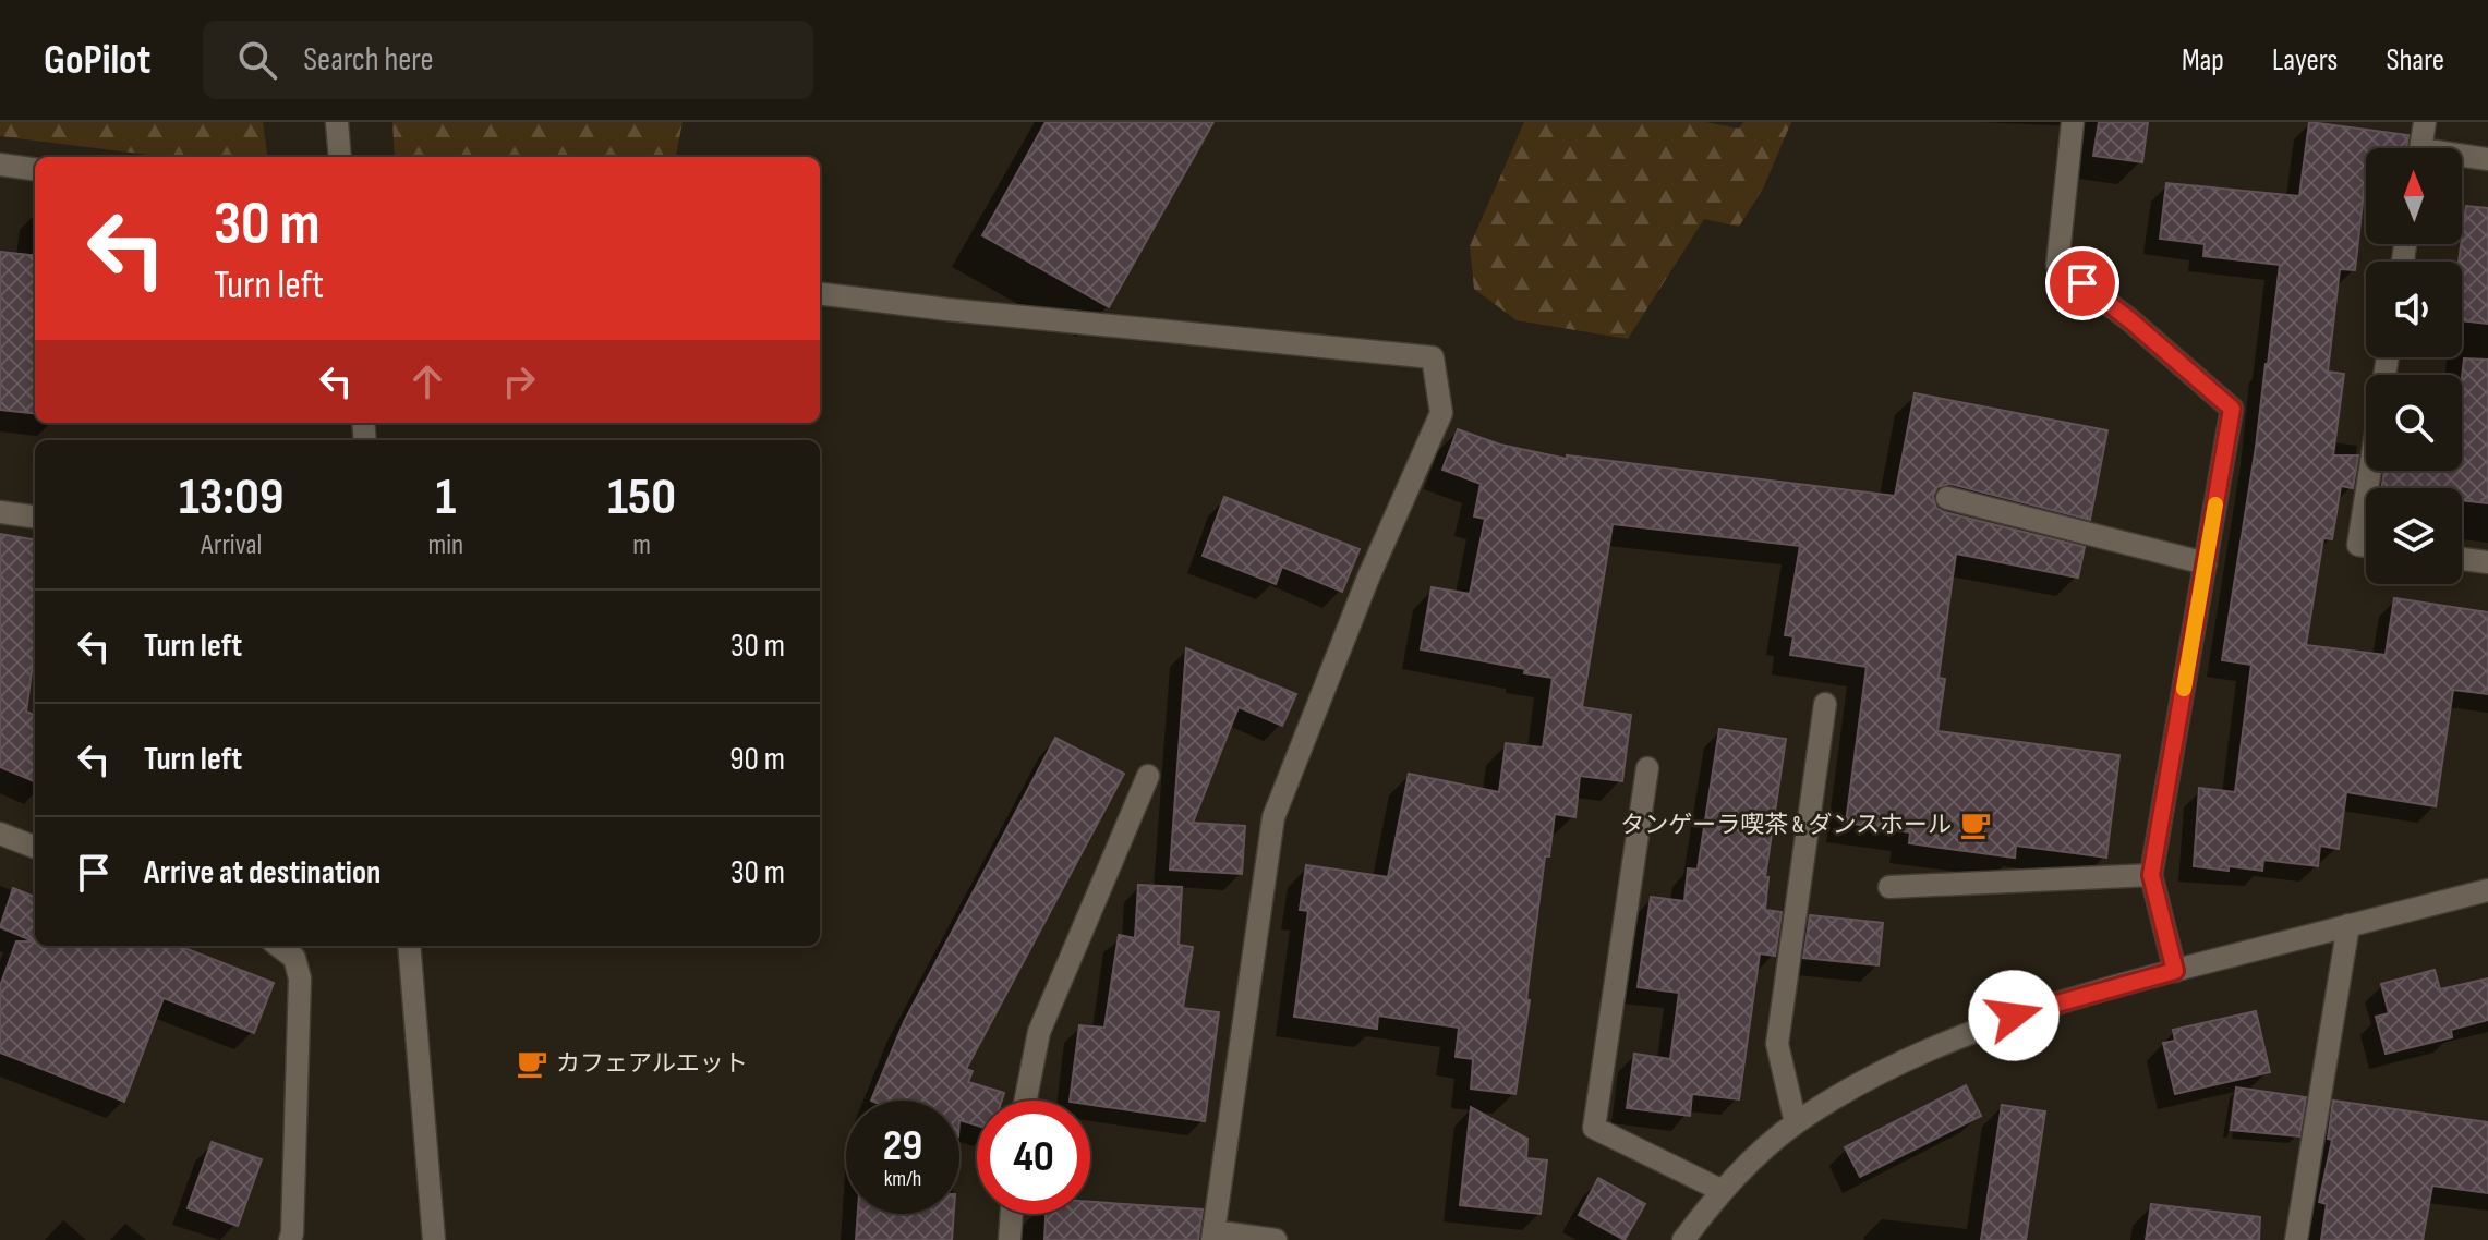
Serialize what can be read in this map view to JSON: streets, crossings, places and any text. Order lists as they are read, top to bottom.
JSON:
{
  "places": {
    "cafe": ["タンゲーラ喫茶 & ダンスホール", "カフェアルエット"]
  },
  "north": "top",
  "page": {
    "header": "GoPilot",
    "search": "Search here",
    "nav": ["Map", "Layers", "Share"],
    "turn": ["30 m", "Turn left"],
    "eta": [
      "13:09",
      "Arrival",
      "1",
      "min",
      "150",
      "m"
    ],
    "list": [
      {
        "name": "Turn left",
        "value": "30 m"
      },
      {
        "name": "Turn left",
        "value": "90 m"
      },
      {
        "name": "Arrive at destination",
        "value": "30 m"
      }
    ],
    "speed": "29 km/h",
    "limit": "40"
  }
}
